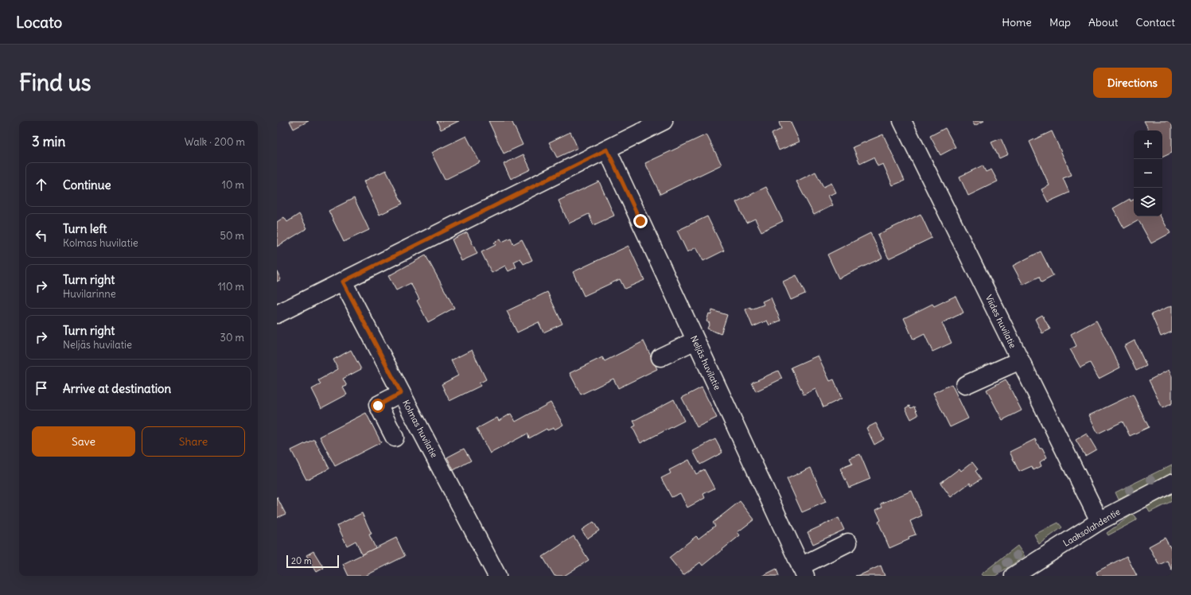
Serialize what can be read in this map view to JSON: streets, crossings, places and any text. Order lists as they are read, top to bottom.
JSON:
{
  "streets": {
    "street": [
      "Viides huvilatie",
      "Neljäs huvilatie",
      "Kolmas huvilatie",
      "Laaksolahdentie"
    ]
  },
  "crossings": [
    ["Viides huvilatie", "Laaksolahdentie"]
  ],
  "scale_bar": "20 m",
  "page": {
    "header": "Locato",
    "nav": [
      "Home",
      "Map",
      "About",
      "Contact"
    ],
    "buttons": [
      "Directions",
      ["Save", "Share"]
    ],
    "title": "Find us",
    "heading": ["3 min", "Walk · 200 m"],
    "map_buttons": ["+", "−"],
    "list": [
      ["Continue", "10 m"],
      ["Turn left", "Kolmas huvilatie", "50 m"],
      ["Turn right", "Huvilarinne", "110 m"],
      ["Turn right", "Neljäs huvilatie", "30 m"],
      "Arrive at destination"
    ],
    "scale": "20 m"
  }
}
